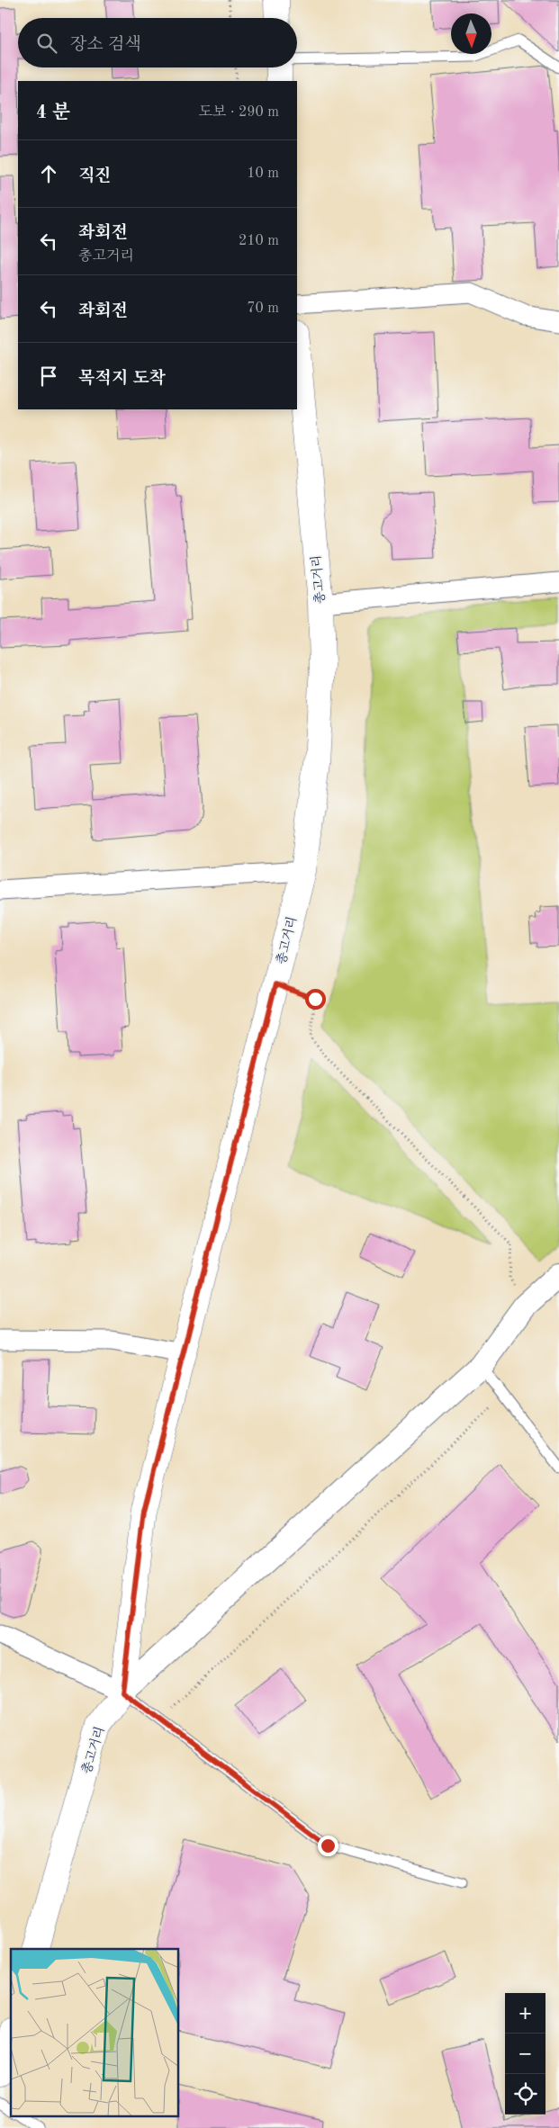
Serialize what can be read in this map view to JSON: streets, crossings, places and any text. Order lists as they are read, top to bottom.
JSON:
{
  "streets": {
    "main road": ["총고거리"]
  },
  "north": "bottom",
  "page": {
    "search": "장소 검색",
    "heading": ["4 분", "도보 · 290 m"],
    "list": [
      ["직진", "10 m"],
      ["좌회전", "총고거리", "210 m"],
      ["좌회전", "70 m"],
      "목적지 도착"
    ],
    "map_buttons": ["+", "−"]
  }
}
